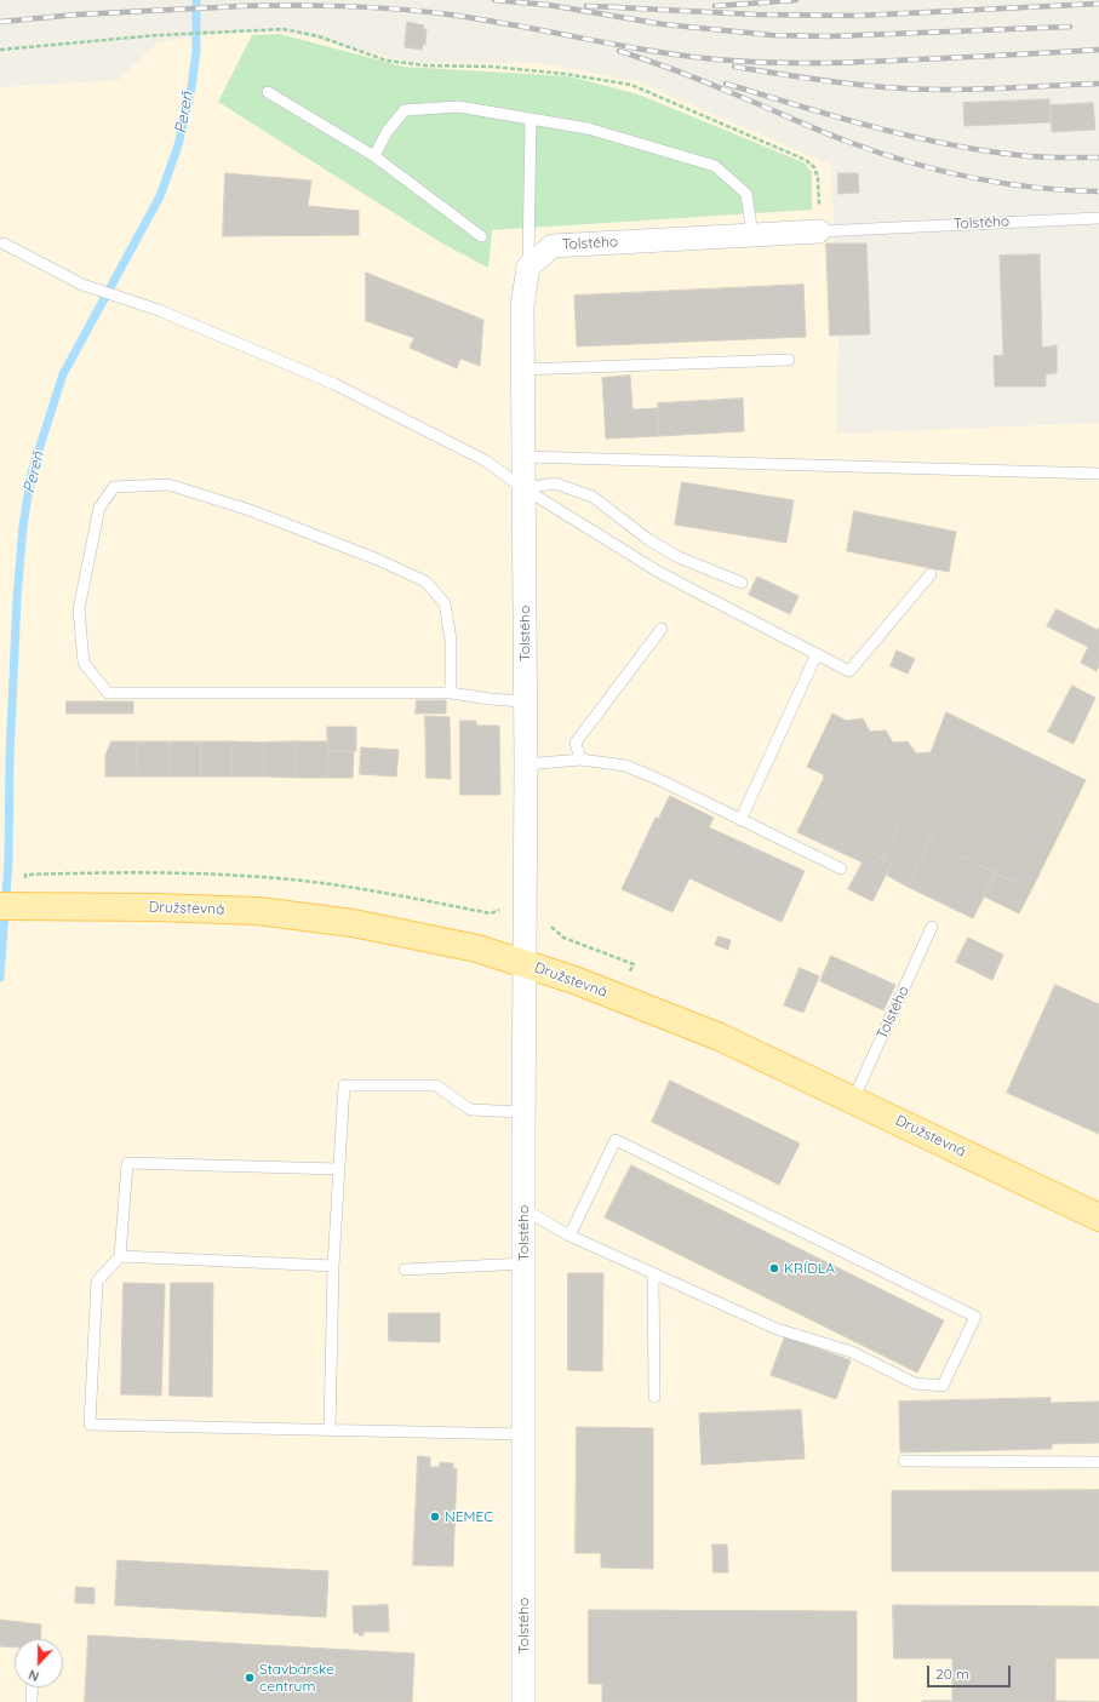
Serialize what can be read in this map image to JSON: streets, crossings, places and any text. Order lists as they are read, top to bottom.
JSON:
{
  "streets": {
    "main road": ["Družstevná"],
    "street": ["Tolstého"]
  },
  "crossings": [
    ["Tolstého", "Družstevná"]
  ],
  "water": ["Pereň"],
  "places": ["KRÍDLA", "NEMEC", "Stavbárske centrum"],
  "scale_bar": "20 m",
  "north": "bottom"
}
